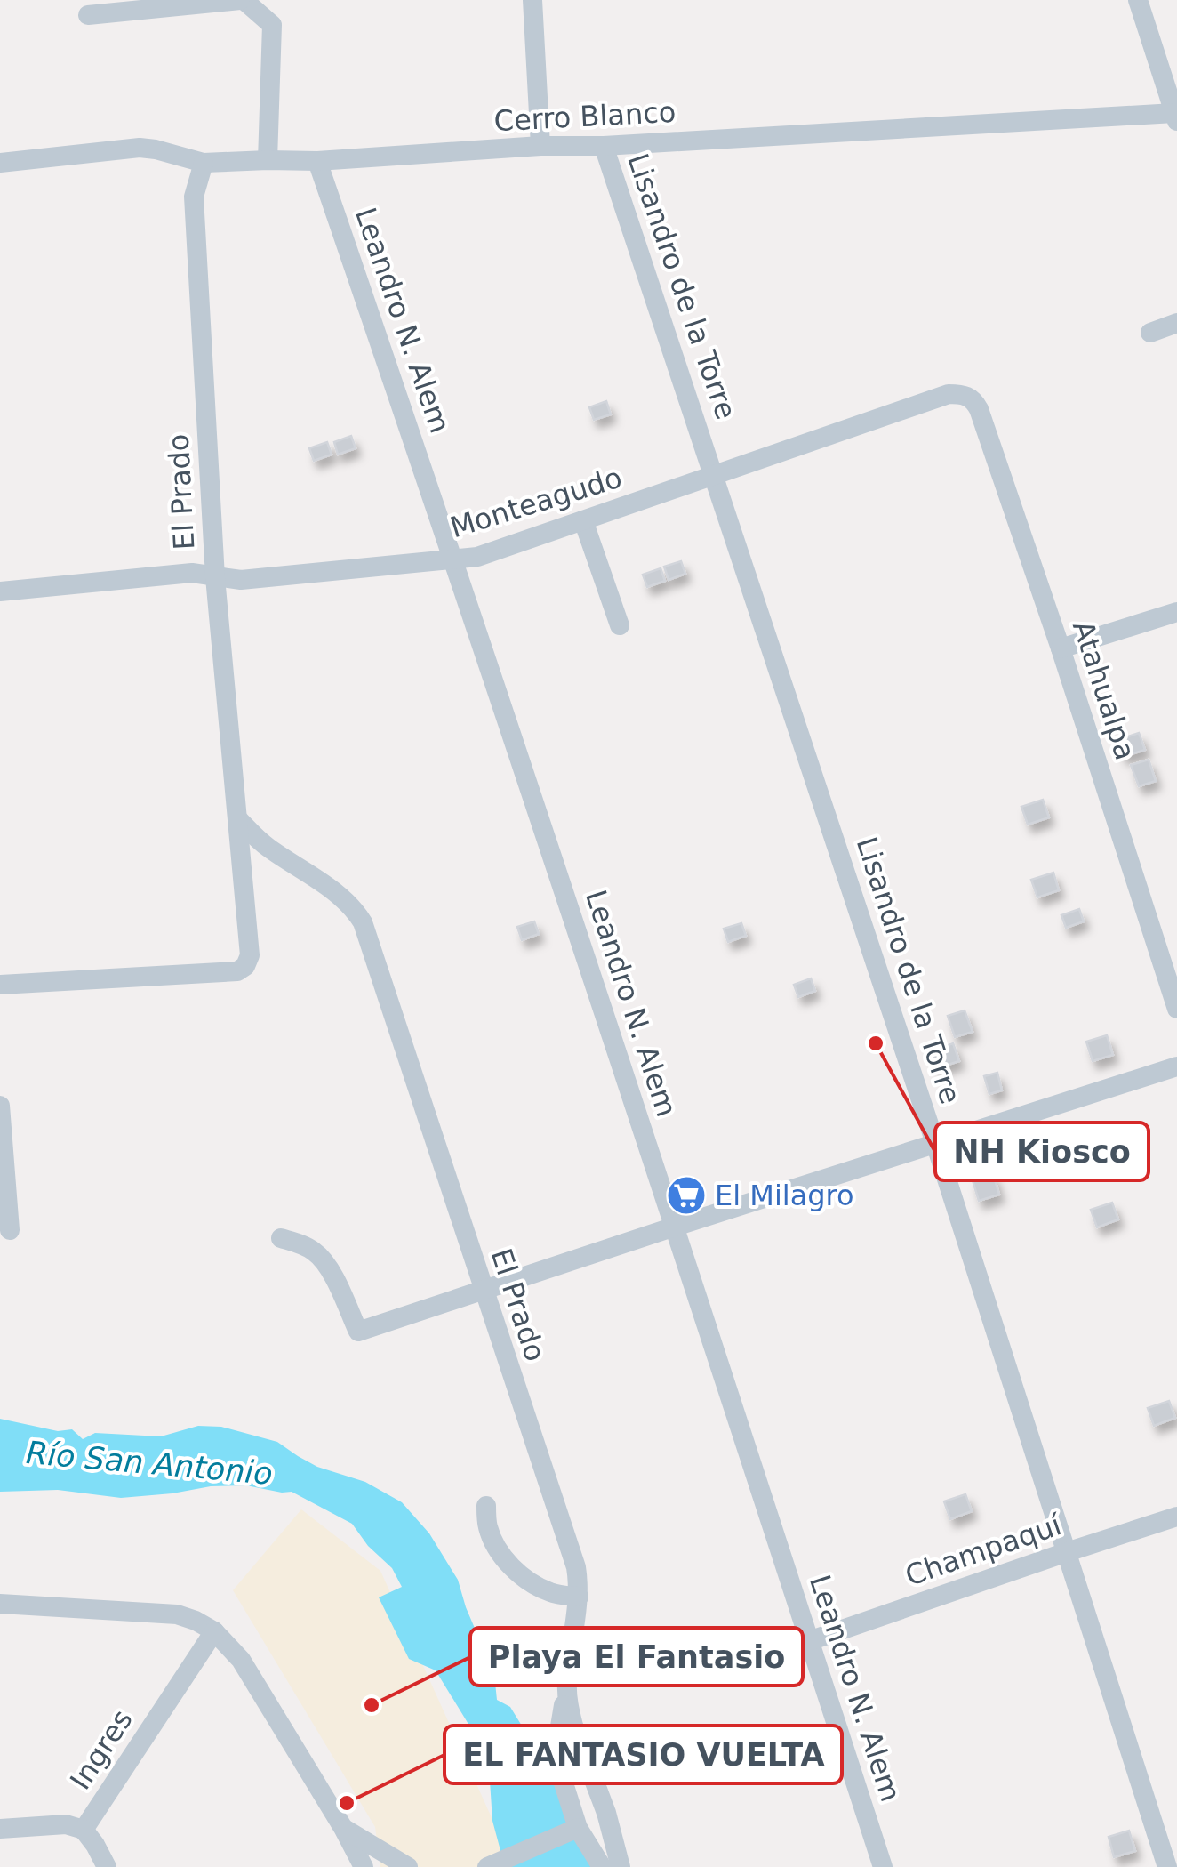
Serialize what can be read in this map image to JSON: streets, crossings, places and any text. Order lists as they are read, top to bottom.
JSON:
{
  "streets": {
    "street": [
      "Cerro Blanco",
      "Lisandro de la Torre",
      "Leandro N. Alem",
      "El Prado",
      "Monteagudo",
      "Atahualpa",
      "Champaquí",
      "Ingres"
    ]
  },
  "crossings": [
    ["Cerro Blanco", "Lisandro de la Torre"],
    ["Cerro Blanco", "Leandro N. Alem"],
    ["Cerro Blanco", "El Prado"],
    ["Lisandro de la Torre", "Monteagudo"],
    ["Lisandro de la Torre", "Champaquí"],
    ["Leandro N. Alem", "Monteagudo"],
    ["Leandro N. Alem", "Champaquí"],
    ["El Prado", "Monteagudo"],
    ["Monteagudo", "Atahualpa"]
  ],
  "water": ["Río San Antonio"],
  "places": {
    "other": ["NH Kiosco", "Playa El Fantasio", "EL FANTASIO VUELTA"],
    "supermarket": ["El Milagro"]
  }
}
